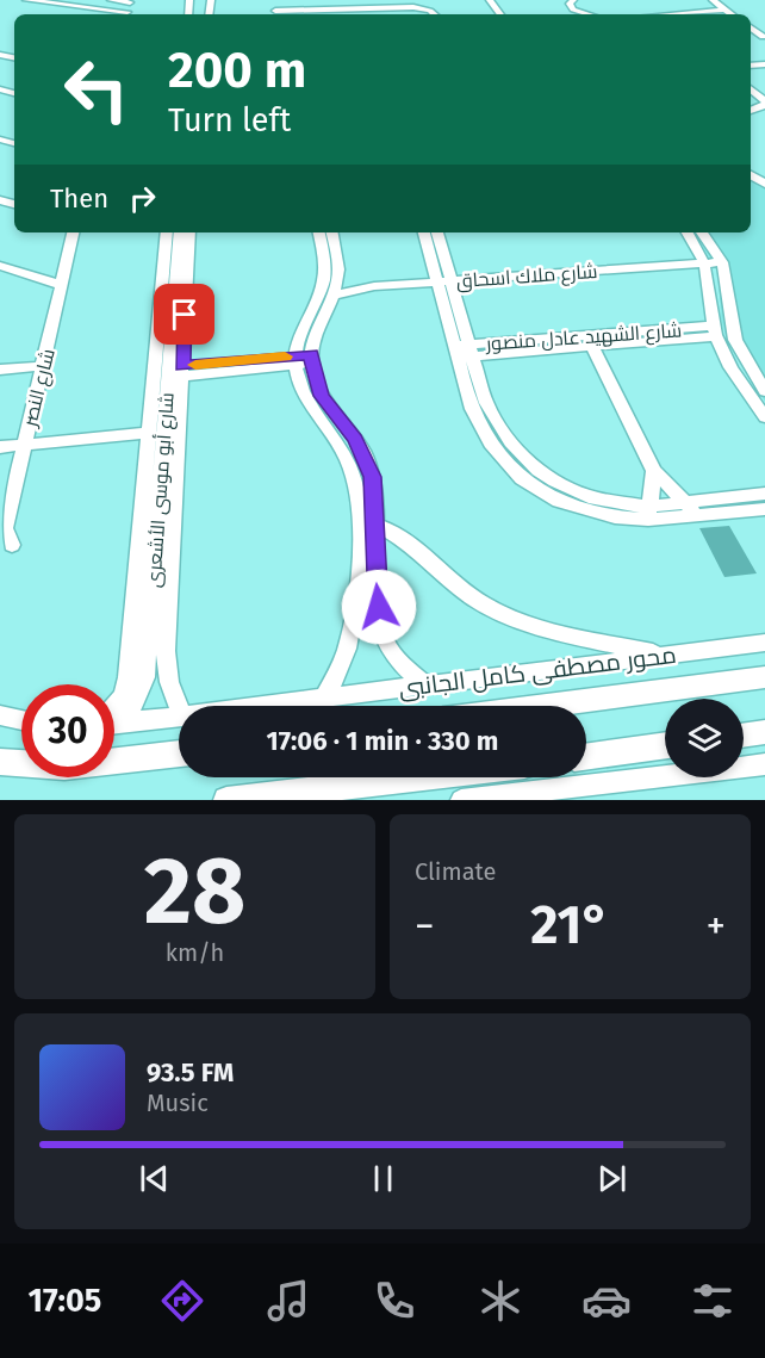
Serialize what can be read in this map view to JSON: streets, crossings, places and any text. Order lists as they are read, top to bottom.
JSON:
{
  "streets": {
    "street": [
      "شارع ملاك اسحاق",
      "شارع الشهيد عادل منصور",
      "شارع النصر",
      "شارع أبو موسى الأشعرى",
      "محور مصطفى كامل الجانبى"
    ]
  },
  "page": {
    "turn": ["200 m", "Turn left"],
    "then": "Then",
    "limit": "30",
    "trip": "17:06 · 1 min · 330 m",
    "tile": [
      ["28", "km/h"],
      "Climate"
    ],
    "heat": ["−", "21°", "+"],
    "song": ["93.5 FM", "Music"],
    "tabs": "17:05"
  }
}
